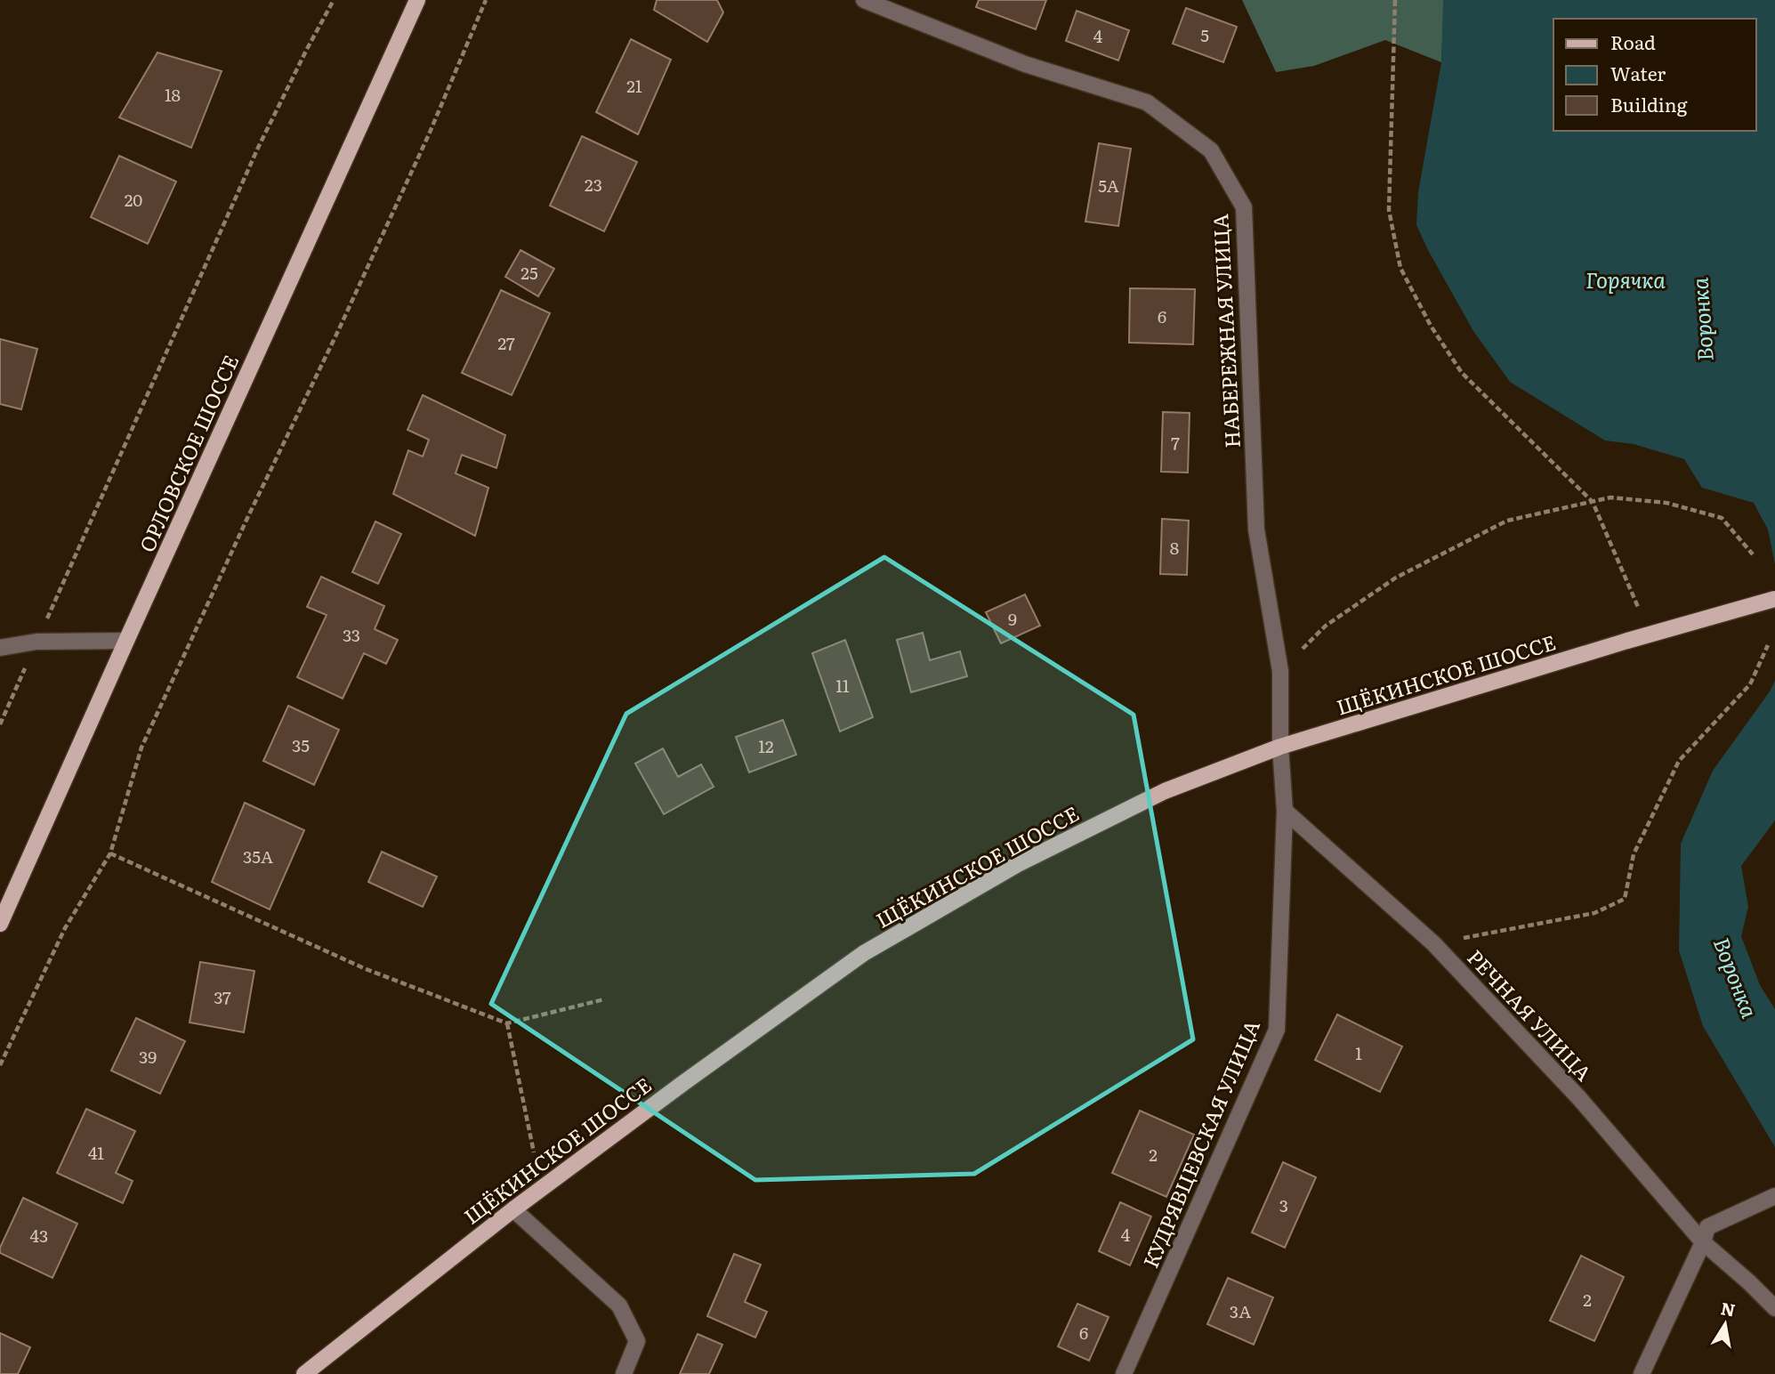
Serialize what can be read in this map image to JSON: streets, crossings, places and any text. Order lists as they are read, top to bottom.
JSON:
{
  "streets": {
    "main road": ["ОРЛОВСКОЕ ШОССЕ", "ЩЁКИНСКОЕ ШОССЕ"],
    "street": ["НАБЕРЕЖНАЯ УЛИЦА", "РЕЧНАЯ УЛИЦА", "КУДРЯВЦЕВСКАЯ УЛИЦА"]
  },
  "crossings": [
    ["НАБЕРЕЖНАЯ УЛИЦА", "ЩЁКИНСКОЕ ШОССЕ"],
    ["РЕЧНАЯ УЛИЦА", "КУДРЯВЦЕВСКАЯ УЛИЦА"]
  ],
  "water": ["Горячка", "Воронка"],
  "house_numbers": [
    "5",
    "4",
    "21",
    "18",
    "23",
    "5А",
    "20",
    "25",
    "6",
    "27",
    "7",
    "8",
    "9",
    "33",
    "11",
    "35",
    "12",
    "35А",
    "37",
    "1",
    "39",
    "41",
    "2",
    "3",
    "4",
    "43",
    "2",
    "3А",
    "6"
  ],
  "legend": ["Road", "Water", "Building"],
  "north": "top"
}
